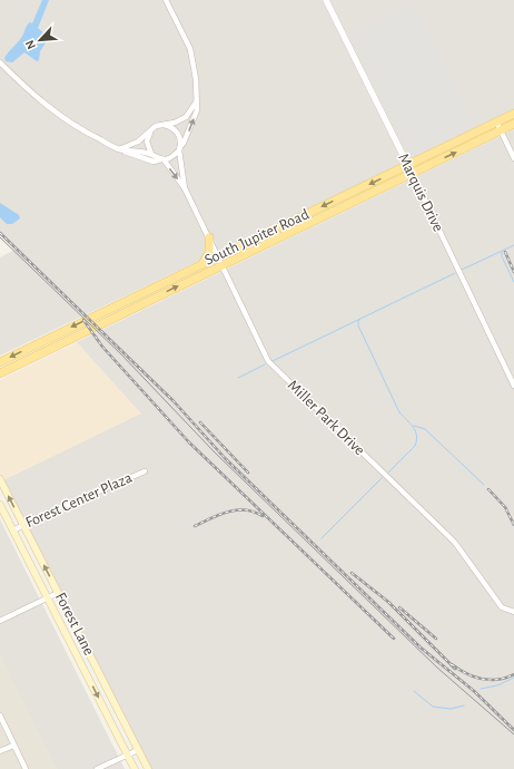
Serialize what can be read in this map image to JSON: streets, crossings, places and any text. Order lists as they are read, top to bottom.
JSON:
{
  "streets": {
    "main road": ["South Jupiter Road", "Forest Lane"],
    "street": ["Marquis Drive", "Miller Park Drive", "Forest Center Plaza"]
  },
  "crossings": [
    ["Marquis Drive", "South Jupiter Road"],
    ["South Jupiter Road", "Miller Park Drive"],
    ["Forest Center Plaza", "Forest Lane"]
  ],
  "north": "bottom left"
}
